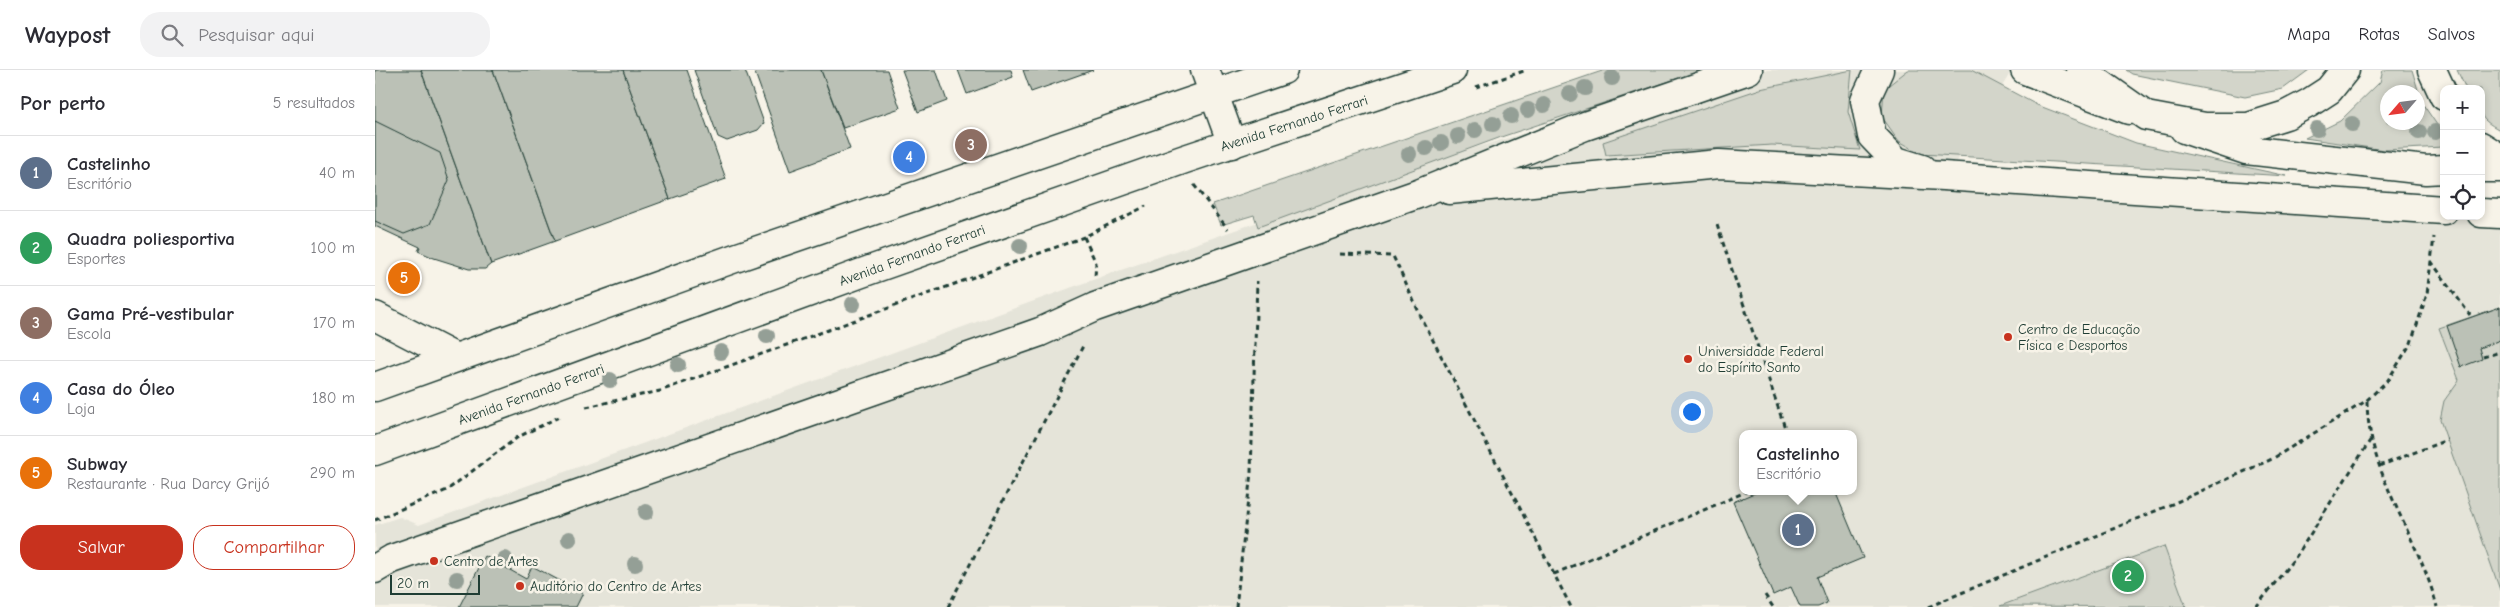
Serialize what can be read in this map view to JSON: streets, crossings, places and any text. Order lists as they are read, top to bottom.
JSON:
{
  "streets": {
    "street": ["Avenida Fernando Ferrari"]
  },
  "places": [
    "Centro de Educação Física e Desportos",
    "Universidade Federal do Espírito Santo",
    "Centro de Artes",
    "Auditório do Centro de Artes"
  ],
  "scale_bar": "20 m",
  "north": "bottom left",
  "page": {
    "header": "Waypost",
    "search": "Pesquisar aqui",
    "nav": ["Mapa", "Rotas", "Salvos"],
    "heading": ["Por perto", "5 resultados"],
    "map_buttons": ["+", "−"],
    "pins": [
      "3",
      "4",
      "5",
      "1",
      "2"
    ],
    "list": [
      {
        "mark": "1",
        "name": "Castelinho",
        "note": "Escritório",
        "value": "40 m"
      },
      {
        "mark": "2",
        "name": "Quadra poliesportiva",
        "note": "Esportes",
        "value": "100 m"
      },
      {
        "mark": "3",
        "name": "Gama Pré-vestibular",
        "note": "Escola",
        "value": "170 m"
      },
      {
        "mark": "4",
        "name": "Casa do Óleo",
        "note": "Loja",
        "value": "180 m"
      },
      {
        "mark": "5",
        "name": "Subway",
        "note": "Restaurante · Rua Darcy Grijó",
        "value": "290 m"
      }
    ],
    "popup": ["Castelinho", "Escritório"],
    "buttons": ["Salvar", "Compartilhar"],
    "scale": "20 m"
  }
}
